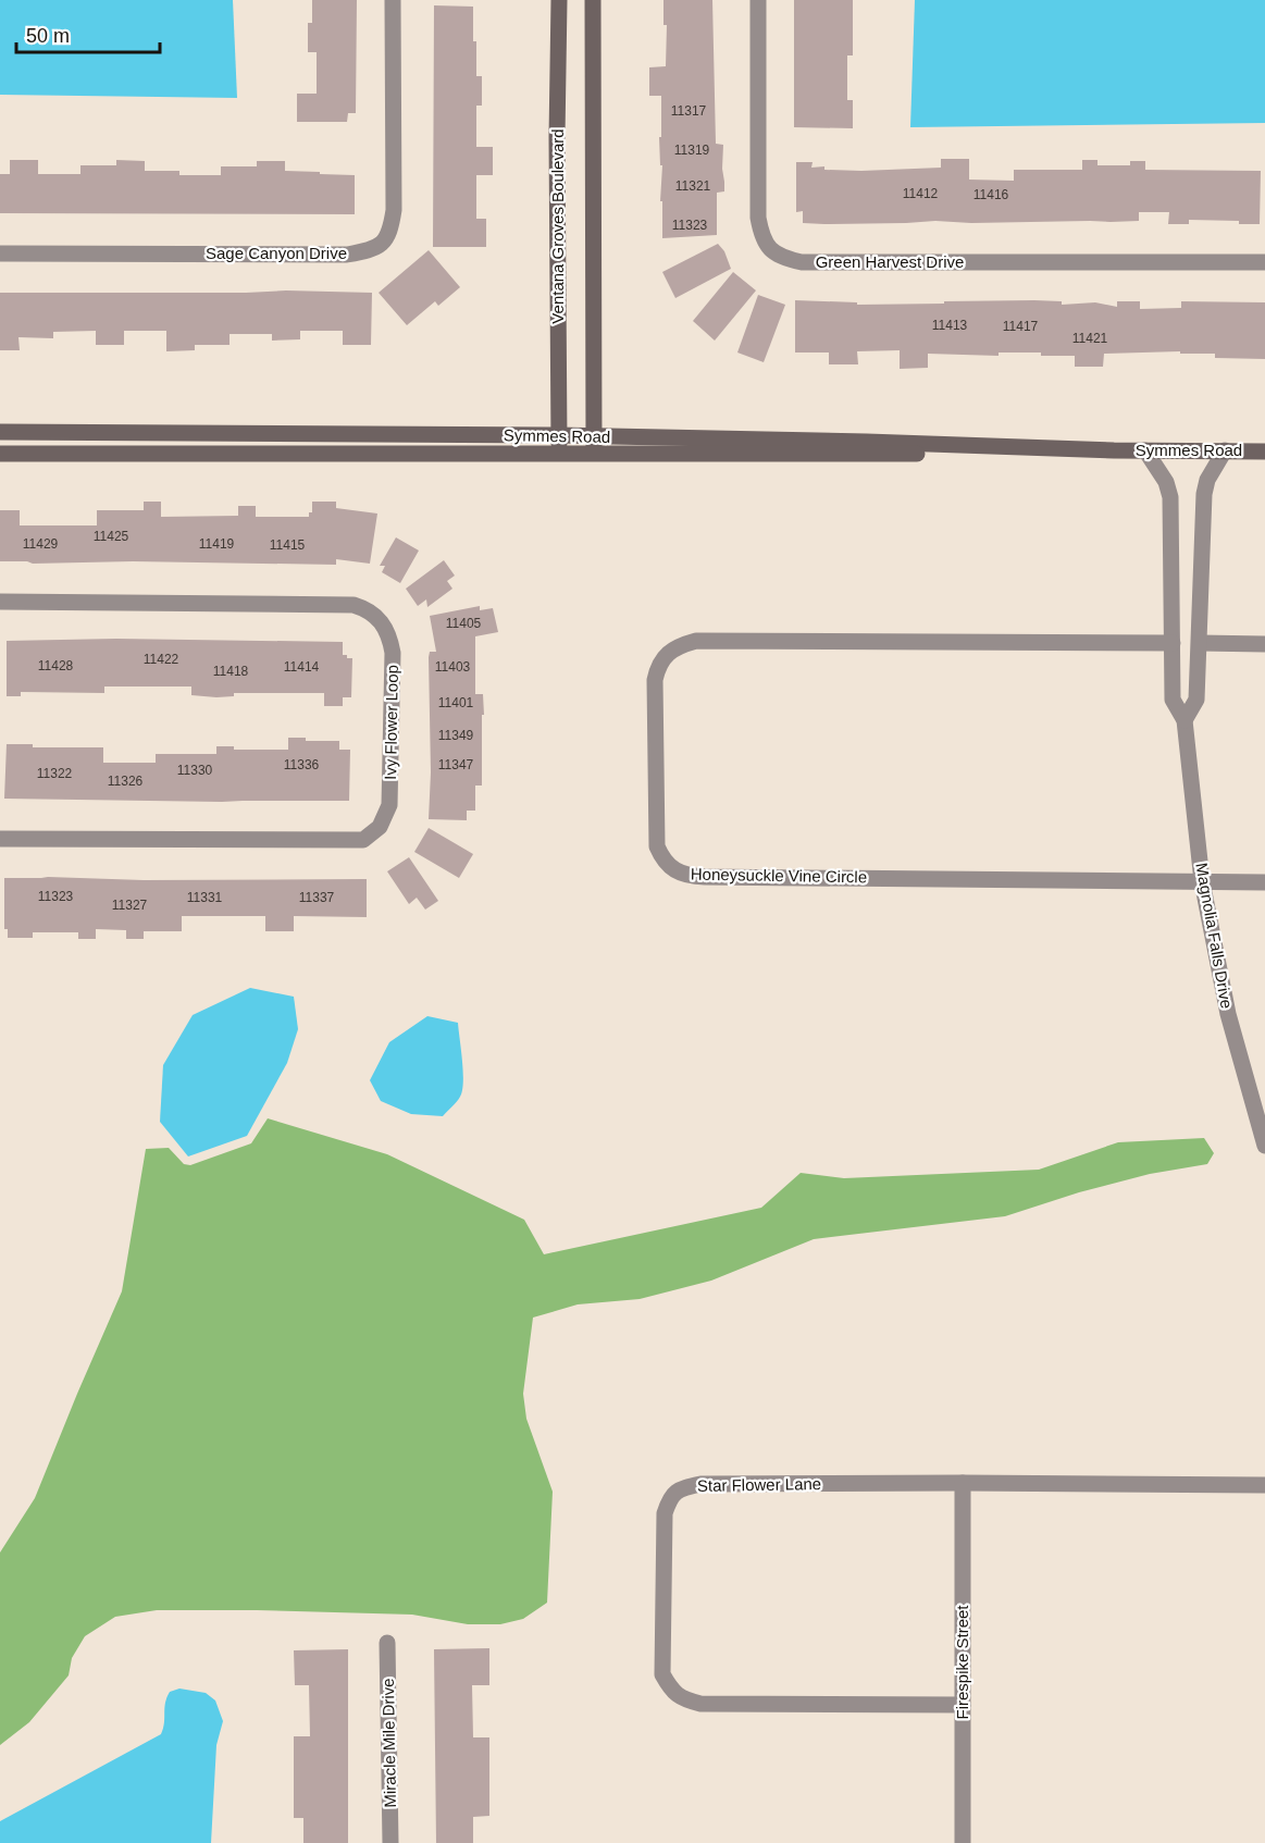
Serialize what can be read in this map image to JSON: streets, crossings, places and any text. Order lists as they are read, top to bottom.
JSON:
{
  "streets": {
    "street": [
      "Ventana Groves Boulevard",
      "Sage Canyon Drive",
      "Green Harvest Drive",
      "Symmes Road",
      "Ivy Flower Loop",
      "Honeysuckle Vine Circle",
      "Magnolia Falls Drive",
      "Star Flower Lane",
      "Firespike Street",
      "Miracle Mile Drive"
    ]
  },
  "crossings": [
    ["Ventana Groves Boulevard", "Symmes Road"],
    ["Symmes Road", "Magnolia Falls Drive"],
    ["Honeysuckle Vine Circle", "Magnolia Falls Drive"],
    ["Star Flower Lane", "Firespike Street"]
  ],
  "house_numbers": [
    "11317",
    "11319",
    "11321",
    "11412",
    "11416",
    "11323",
    "11413",
    "11417",
    "11421",
    "11425",
    "11429",
    "11419",
    "11415",
    "11405",
    "11422",
    "11428",
    "11414",
    "11403",
    "11418",
    "11401",
    "11349",
    "11336",
    "11347",
    "11330",
    "11322",
    "11326",
    "11323",
    "11331",
    "11337",
    "11327"
  ],
  "scale_bar": "50 m"
}
